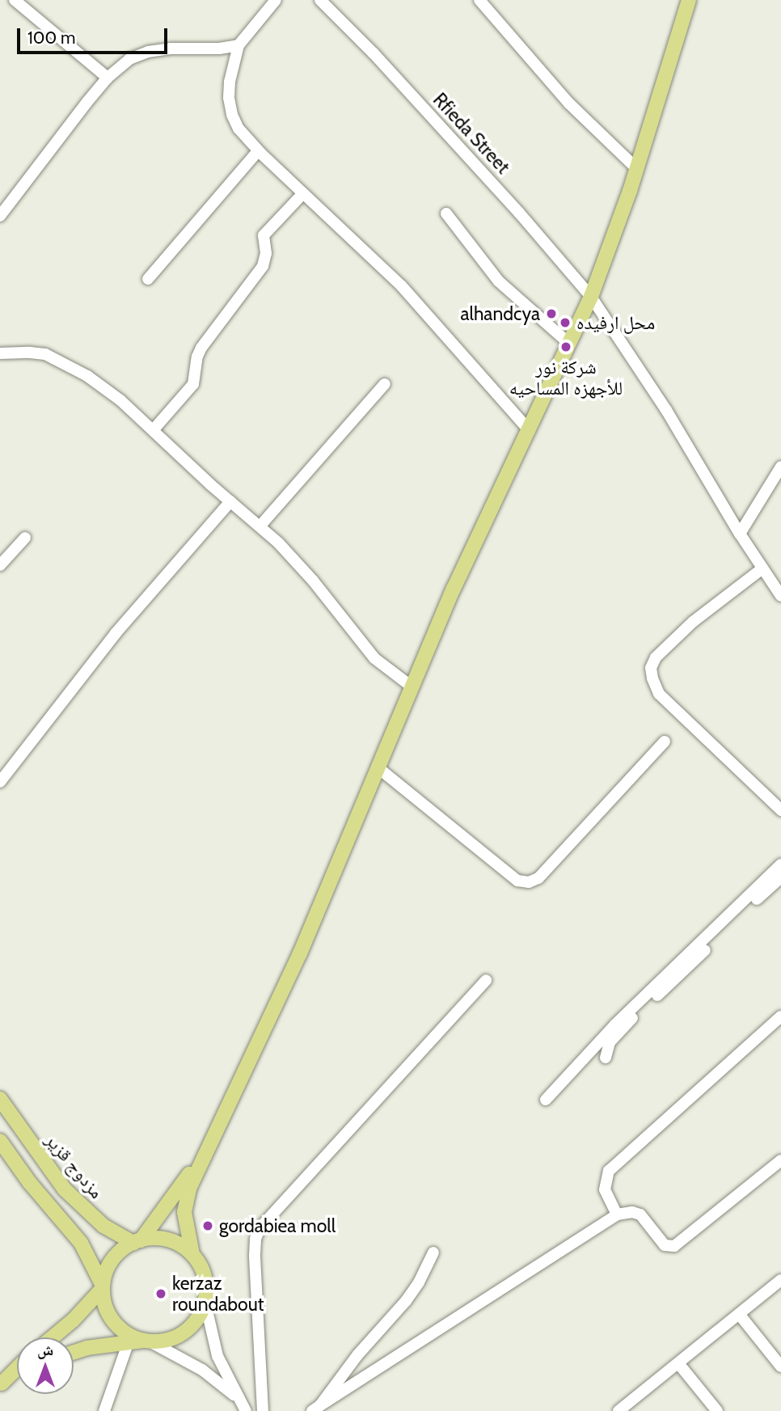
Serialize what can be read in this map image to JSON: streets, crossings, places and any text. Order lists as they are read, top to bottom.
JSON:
{
  "streets": {
    "main road": ["مزدوج قزير"],
    "street": ["Rfieda Street"]
  },
  "places": [
    "alhandcya",
    "محل ارفيده",
    "شركة نور للأجهزه المساحيه",
    "gordabiea moll",
    "kerzaz roundabout"
  ],
  "scale_bar": "100 m",
  "north": "top"
}
